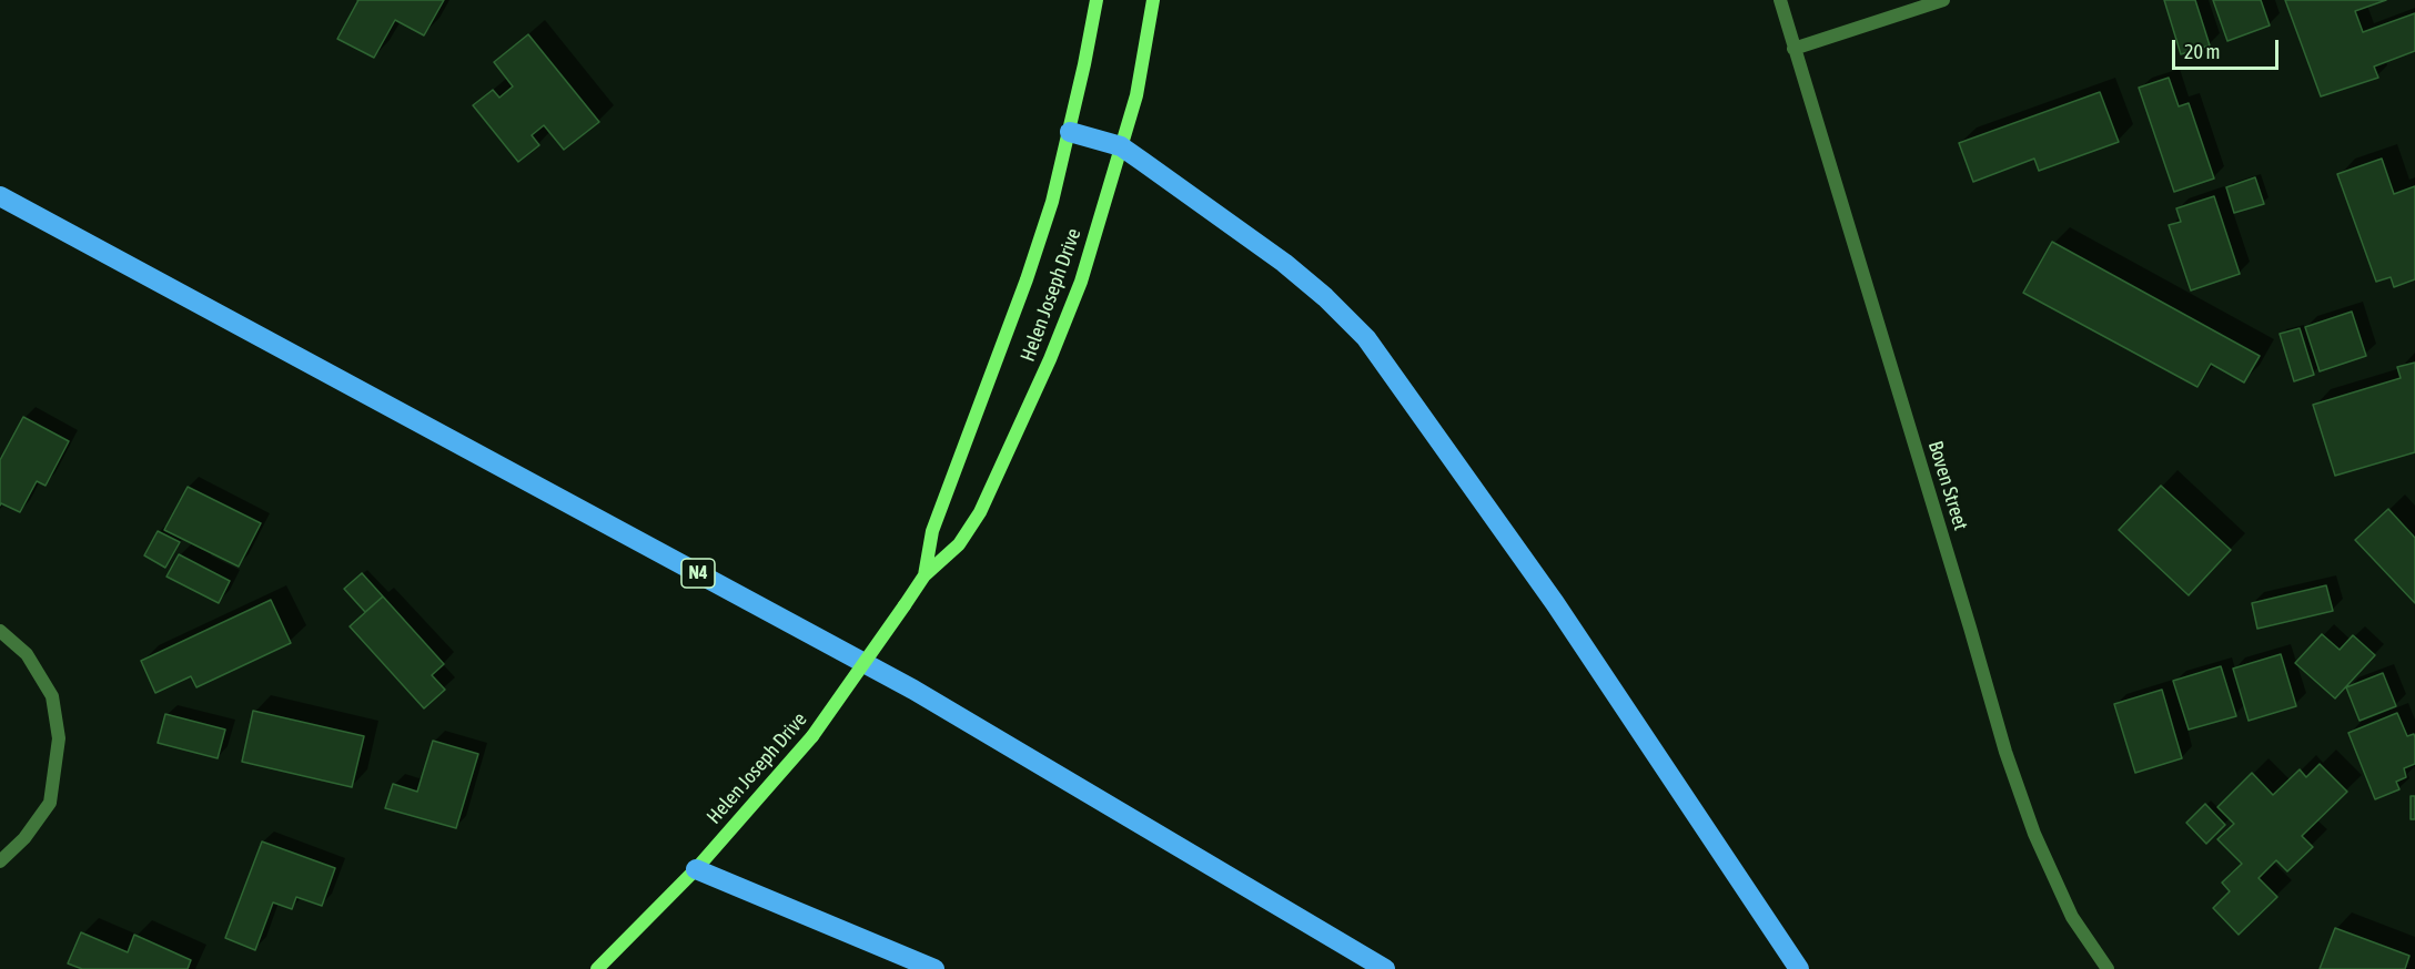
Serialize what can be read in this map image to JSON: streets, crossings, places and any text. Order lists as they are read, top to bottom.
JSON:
{
  "streets": {
    "highway": ["N4"],
    "street": ["Helen Joseph Drive", "Boven Street"]
  },
  "scale_bar": "20 m"
}
